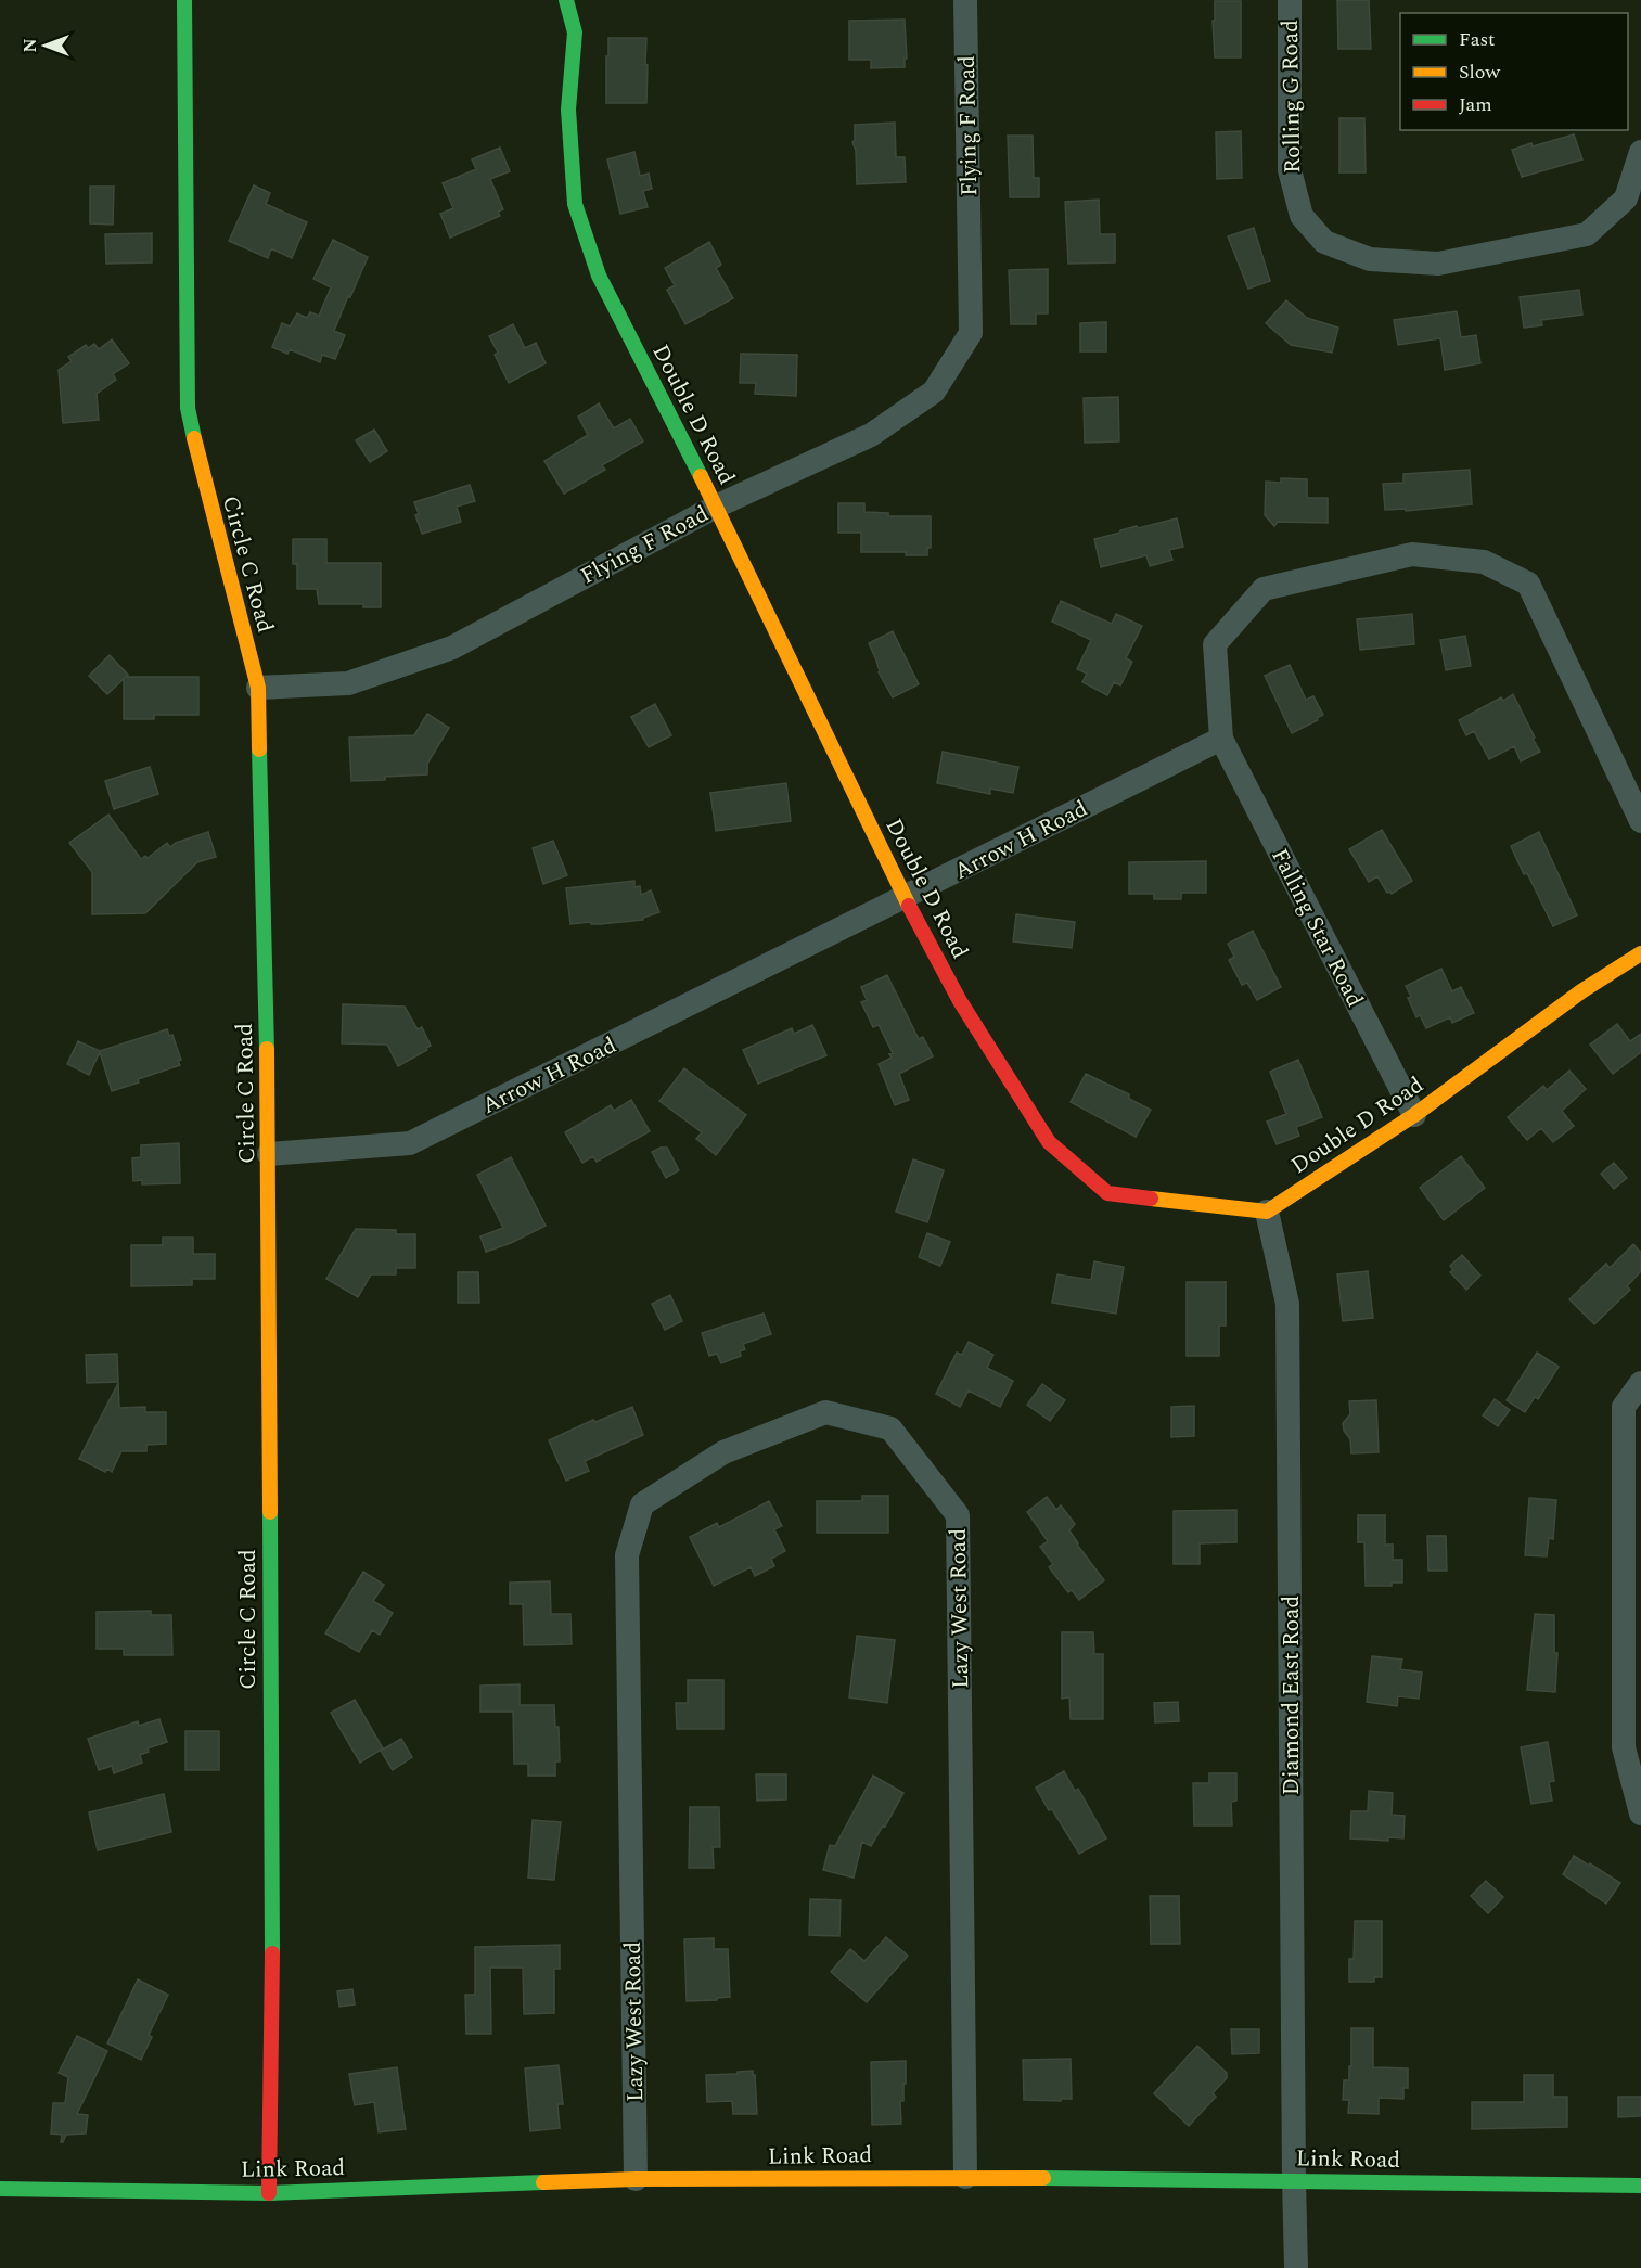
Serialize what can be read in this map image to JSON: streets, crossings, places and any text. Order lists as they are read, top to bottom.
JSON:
{
  "streets": {
    "street": [
      "Rolling G Road",
      "Flying F Road",
      "Double D Road",
      "Circle C Road",
      "Arrow H Road",
      "Falling Star Road",
      "Lazy West Road",
      "Diamond East Road",
      "Link Road"
    ]
  },
  "crossings": [
    ["Flying F Road", "Double D Road"],
    ["Flying F Road", "Circle C Road"],
    ["Double D Road", "Arrow H Road"],
    ["Double D Road", "Falling Star Road"],
    ["Double D Road", "Diamond East Road"],
    ["Circle C Road", "Arrow H Road"],
    ["Circle C Road", "Link Road"],
    ["Arrow H Road", "Falling Star Road"],
    ["Lazy West Road", "Link Road"],
    ["Diamond East Road", "Link Road"]
  ],
  "legend": ["Fast", "Slow", "Jam"],
  "north": "left"
}
